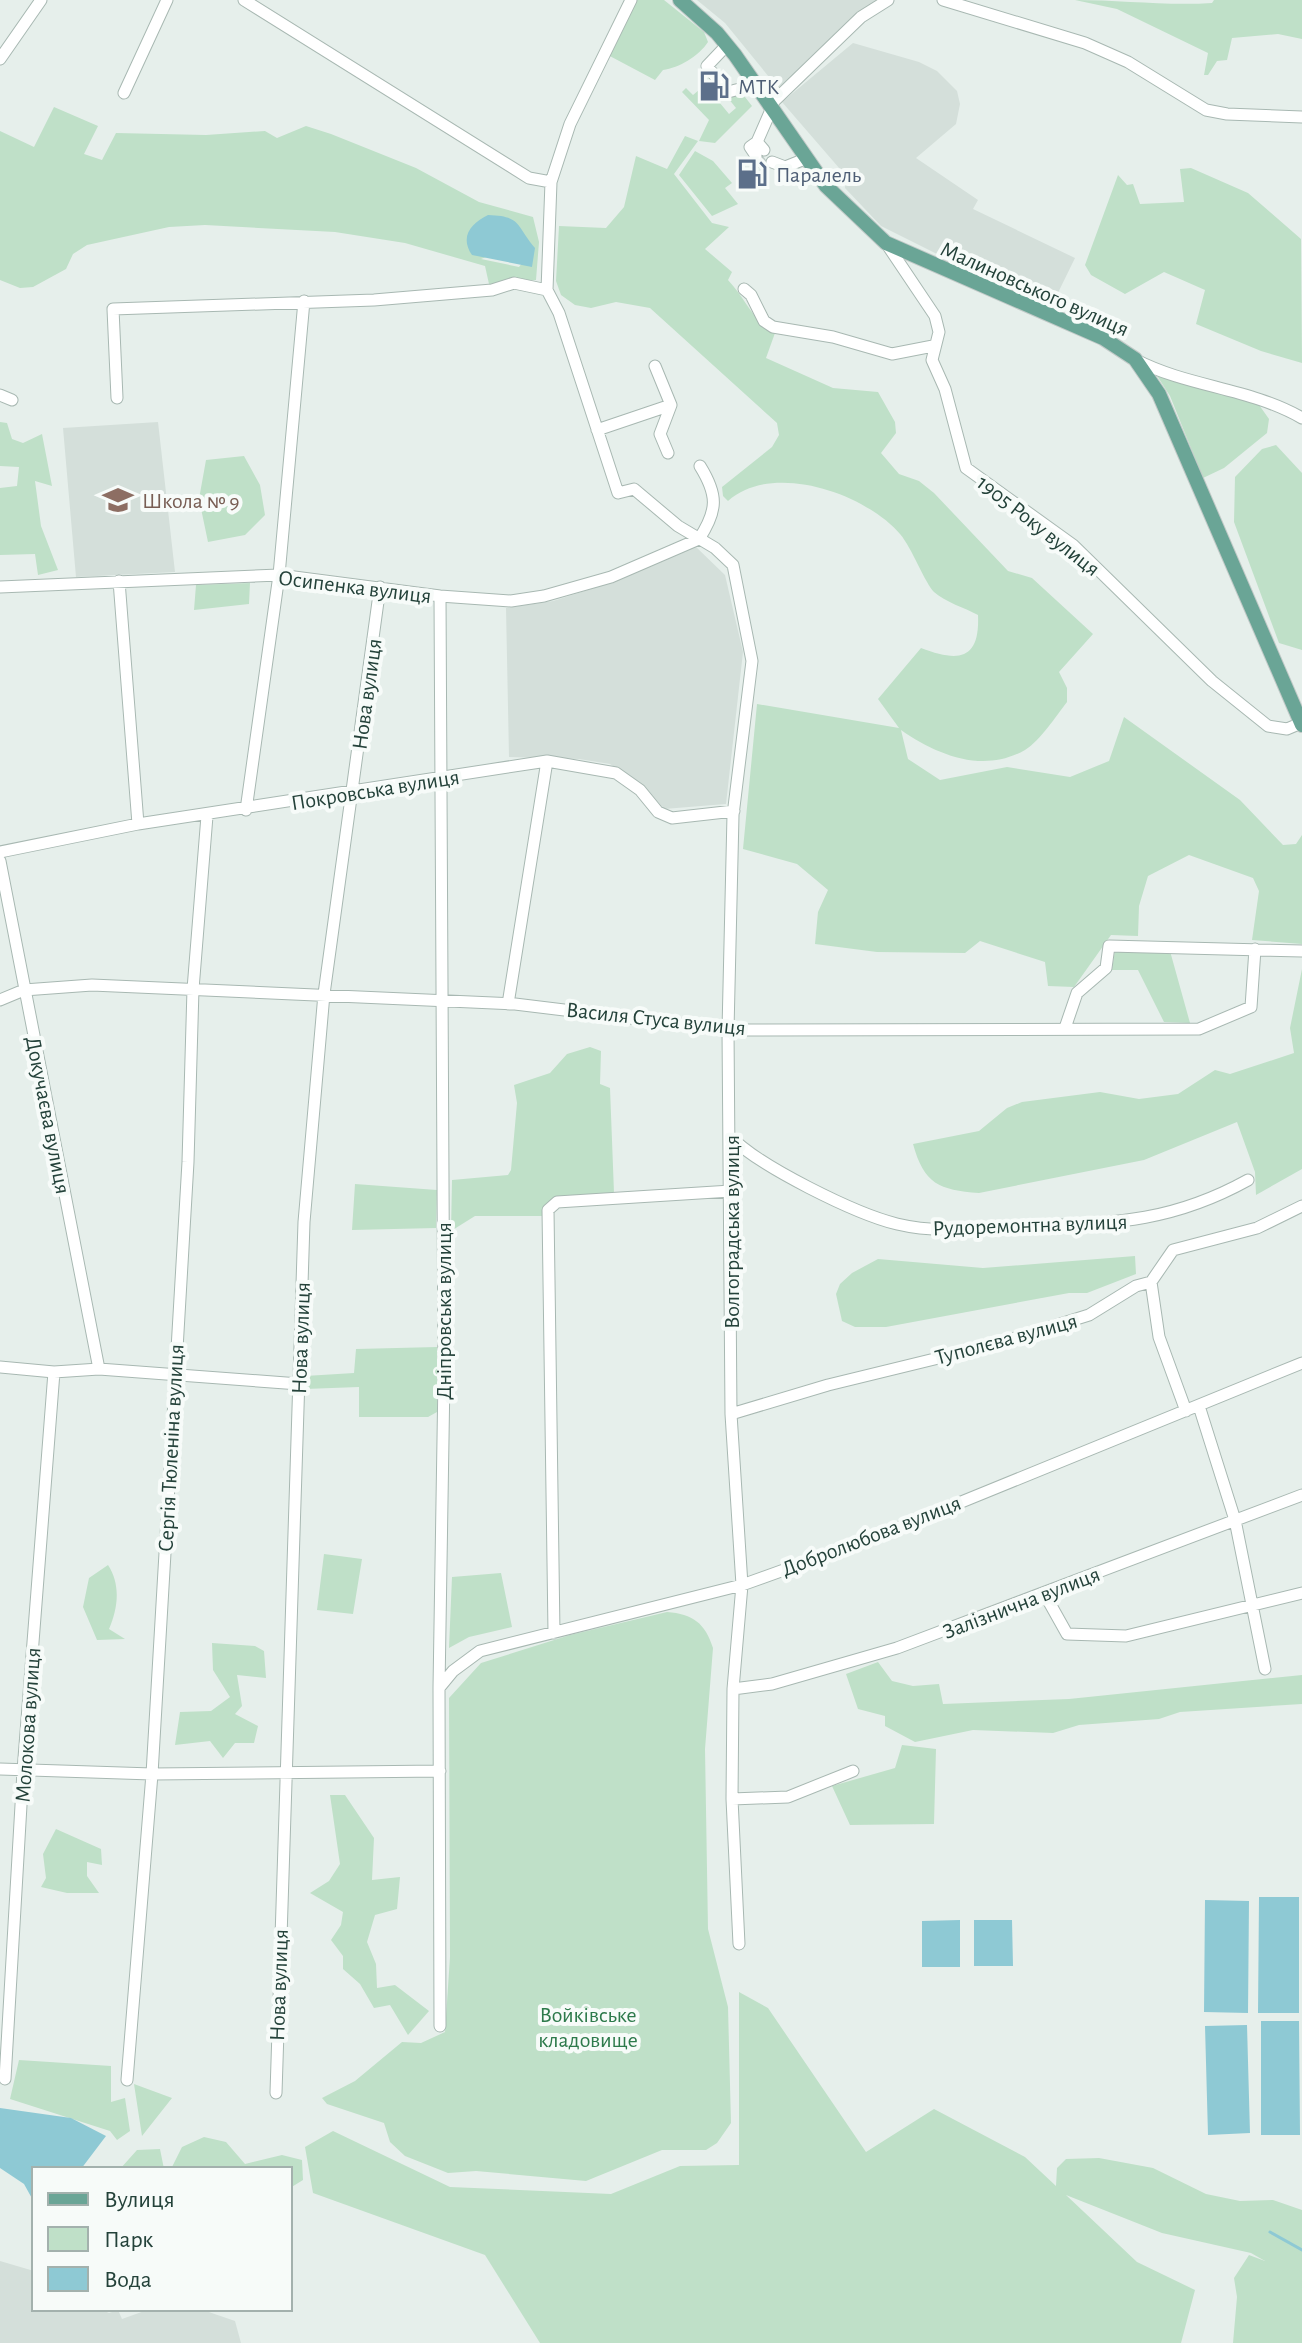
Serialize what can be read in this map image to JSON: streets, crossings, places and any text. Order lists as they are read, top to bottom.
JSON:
{
  "streets": {
    "main road": ["Малиновського вулиця"],
    "street": [
      "1905 Року вулиця",
      "Осипенка вулиця",
      "Нова вулиця",
      "Покровська вулиця",
      "Василя Стуса вулиця",
      "Докучаєва вулиця",
      "Рудоремонтна вулиця",
      "Волгоградська вулиця",
      "Дніпровська вулиця",
      "Туполєва вулиця",
      "Сергія Тюленіна вулиця",
      "Добролюбова вулиця",
      "Залізнична вулиця",
      "Молокова вулиця"
    ]
  },
  "crossings": [
    ["Малиновського вулиця", "1905 Року вулиця"],
    ["Осипенка вулиця", "Нова вулиця"],
    ["Осипенка вулиця", "Волгоградська вулиця"],
    ["Осипенка вулиця", "Дніпровська вулиця"],
    ["Нова вулиця", "Покровська вулиця"],
    ["Нова вулиця", "Василя Стуса вулиця"],
    ["Покровська вулиця", "Волгоградська вулиця"],
    ["Покровська вулиця", "Дніпровська вулиця"],
    ["Покровська вулиця", "Сергія Тюленіна вулиця"],
    ["Василя Стуса вулиця", "Докучаєва вулиця"],
    ["Василя Стуса вулиця", "Волгоградська вулиця"],
    ["Василя Стуса вулиця", "Дніпровська вулиця"],
    ["Василя Стуса вулиця", "Сергія Тюленіна вулиця"],
    ["Рудоремонтна вулиця", "Волгоградська вулиця"],
    ["Волгоградська вулиця", "Туполєва вулиця"],
    ["Волгоградська вулиця", "Добролюбова вулиця"],
    ["Волгоградська вулиця", "Залізнична вулиця"],
    ["Дніпровська вулиця", "Добролюбова вулиця"]
  ],
  "parks": ["Войківське кладовище"],
  "places": {
    "fuel station": ["МТК", "Паралель"],
    "school or university": ["Школа № 9"]
  },
  "legend": ["Вулиця", "Парк", "Вода"]
}
